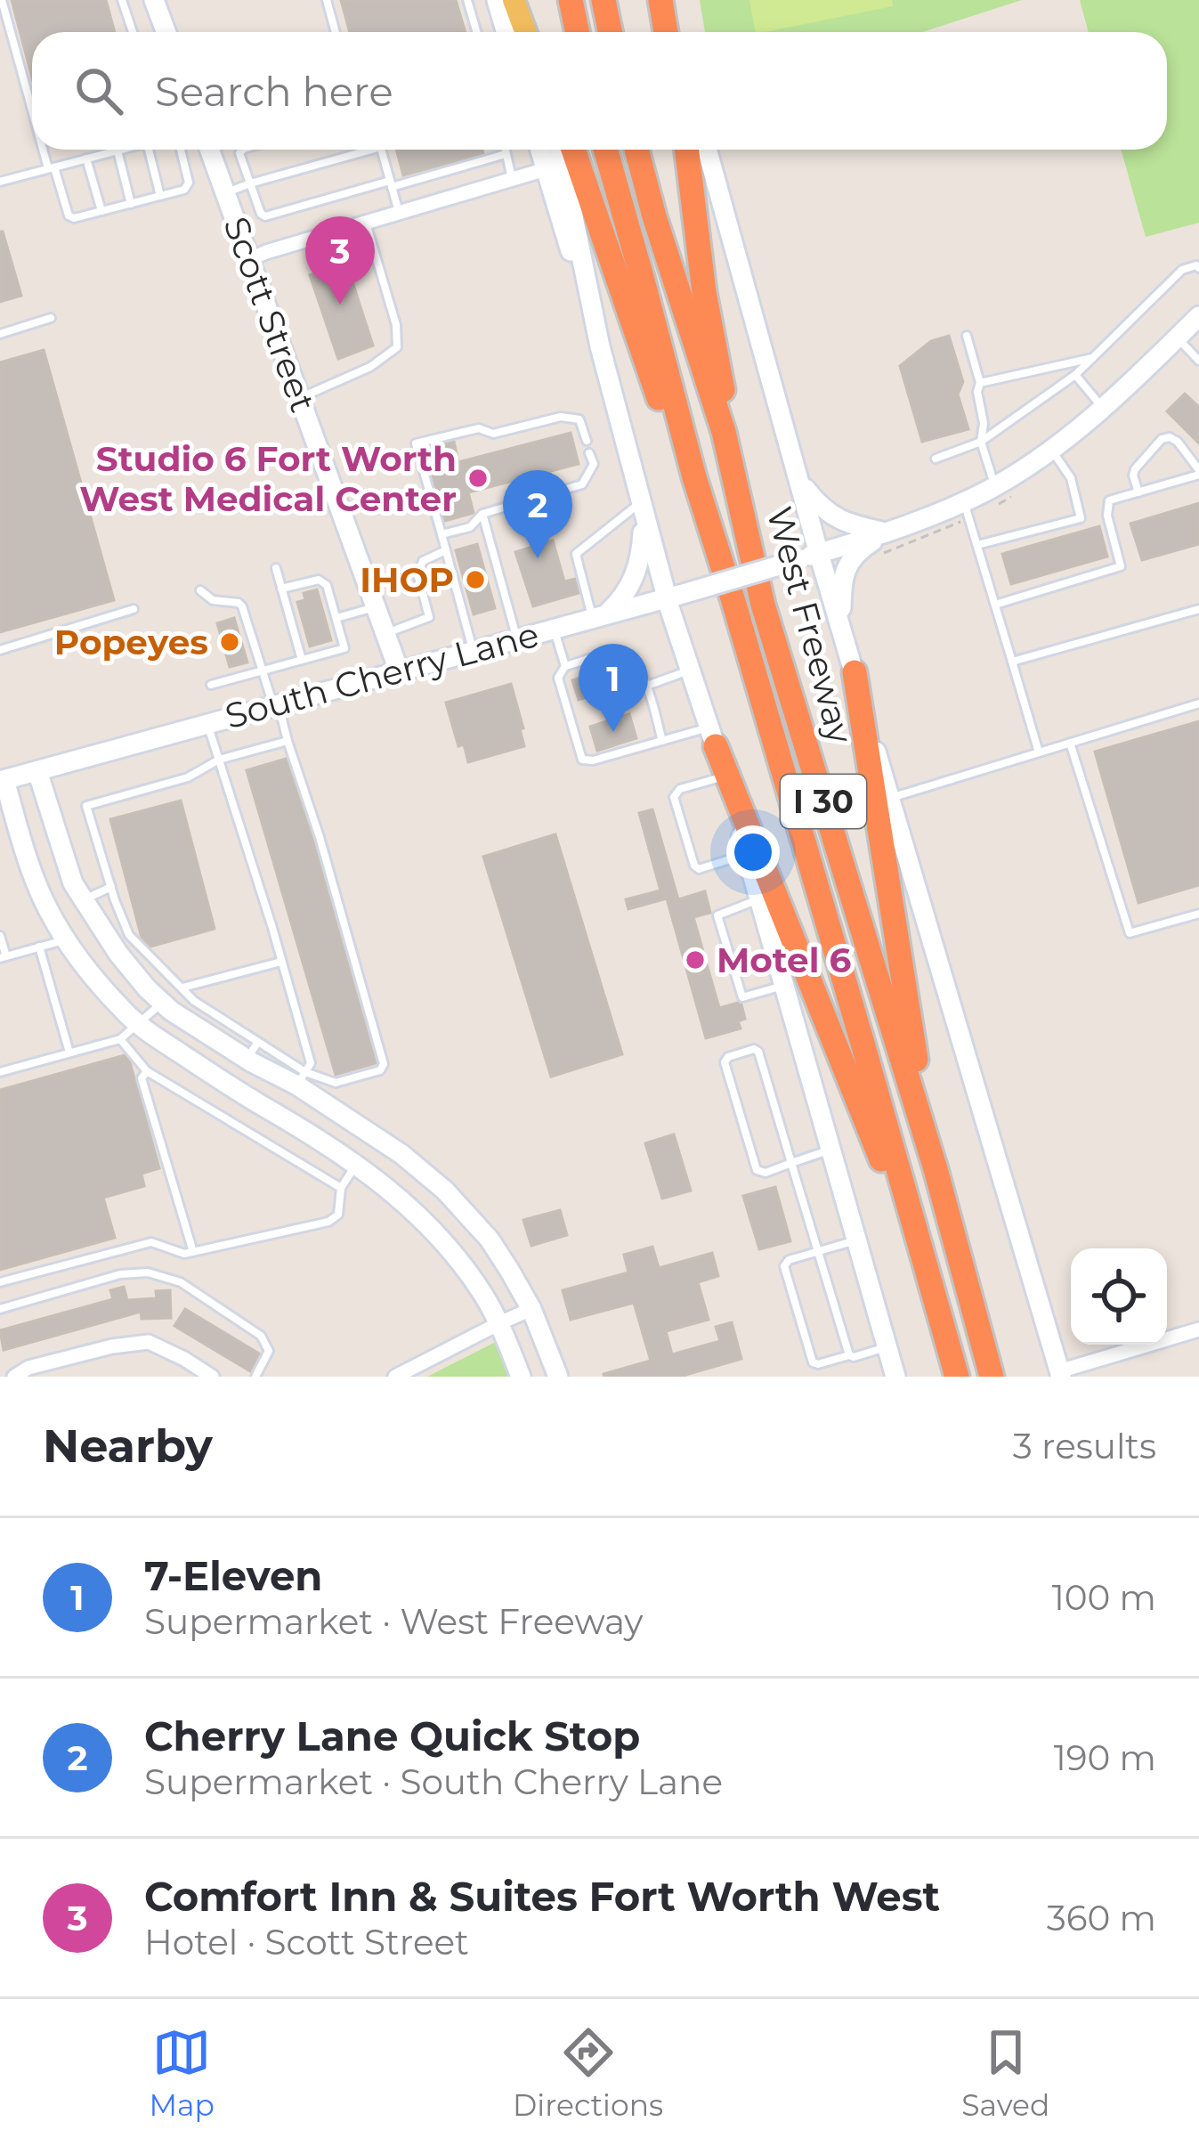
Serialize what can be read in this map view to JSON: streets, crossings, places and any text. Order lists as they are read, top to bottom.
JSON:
{
  "streets": {
    "highway": ["West Freeway", "I 30"],
    "street": ["Scott Street", "South Cherry Lane"]
  },
  "crossings": [
    ["Scott Street", "South Cherry Lane"],
    ["West Freeway", "South Cherry Lane"]
  ],
  "places": [
    "Studio 6 Fort Worth West Medical Center",
    "IHOP",
    "Popeyes",
    "Motel 6"
  ],
  "page": {
    "search": "Search here",
    "pins": ["3", "2", "1"],
    "heading": ["Nearby", "3 results"],
    "list": [
      {
        "mark": "1",
        "name": "7-Eleven",
        "note": "Supermarket · West Freeway",
        "value": "100 m"
      },
      {
        "mark": "2",
        "name": "Cherry Lane Quick Stop",
        "note": "Supermarket · South Cherry Lane",
        "value": "190 m"
      },
      {
        "mark": "3",
        "name": "Comfort Inn & Suites Fort Worth West",
        "note": "Hotel · Scott Street",
        "value": "360 m"
      }
    ],
    "nav": ["Map", "Directions", "Saved"]
  }
}
